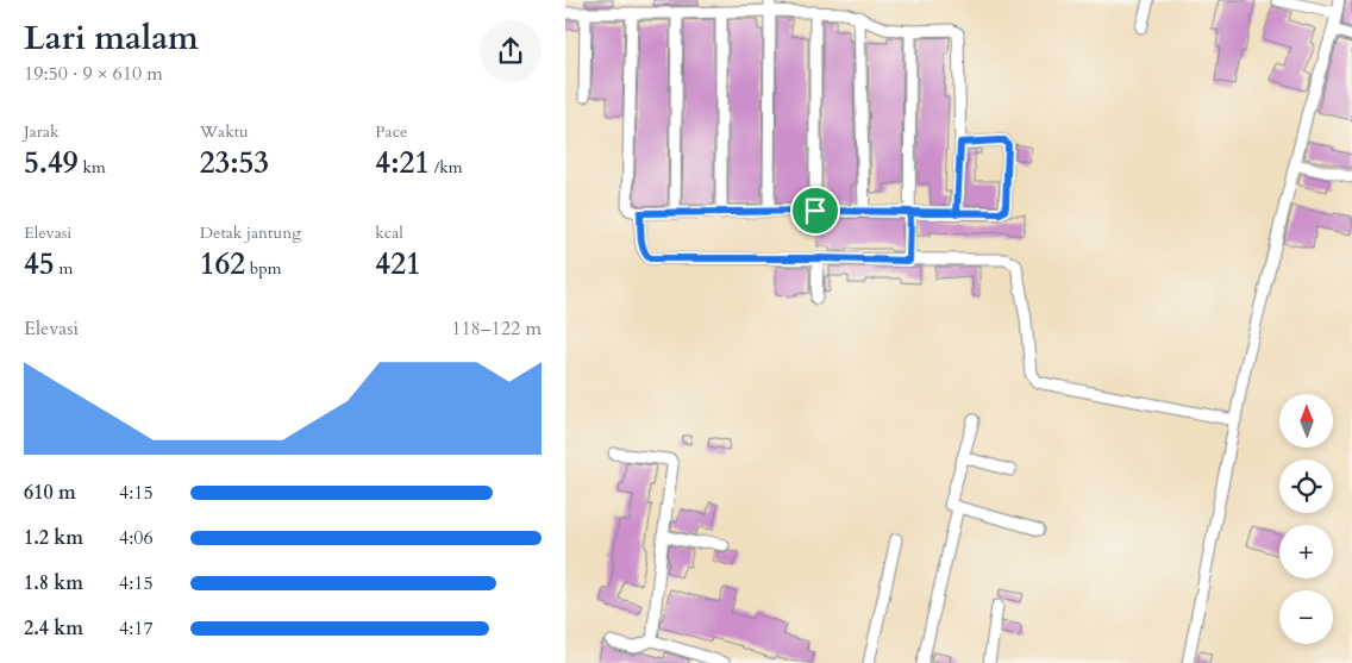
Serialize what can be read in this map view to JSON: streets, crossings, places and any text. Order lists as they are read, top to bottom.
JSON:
{
  "north": "top",
  "page": {
    "heading": ["Lari malam", "19:50 · 9 × 610 m"],
    "stats": [
      ["Jarak", "5.49 km"],
      ["Waktu", "23:53"],
      ["Pace", "4:21 /km"],
      ["Elevasi", "45 m"],
      ["Detak jantung", "162 bpm"],
      ["kcal", "421"]
    ],
    "chart": ["Elevasi", "118–122 m"],
    "map_buttons": ["+", "−"],
    "list": [
      {
        "name": "610 m",
        "note": "4:15"
      },
      {
        "name": "1.2 km",
        "note": "4:06"
      },
      {
        "name": "1.8 km",
        "note": "4:15"
      },
      {
        "name": "2.4 km",
        "note": "4:17"
      }
    ]
  }
}
